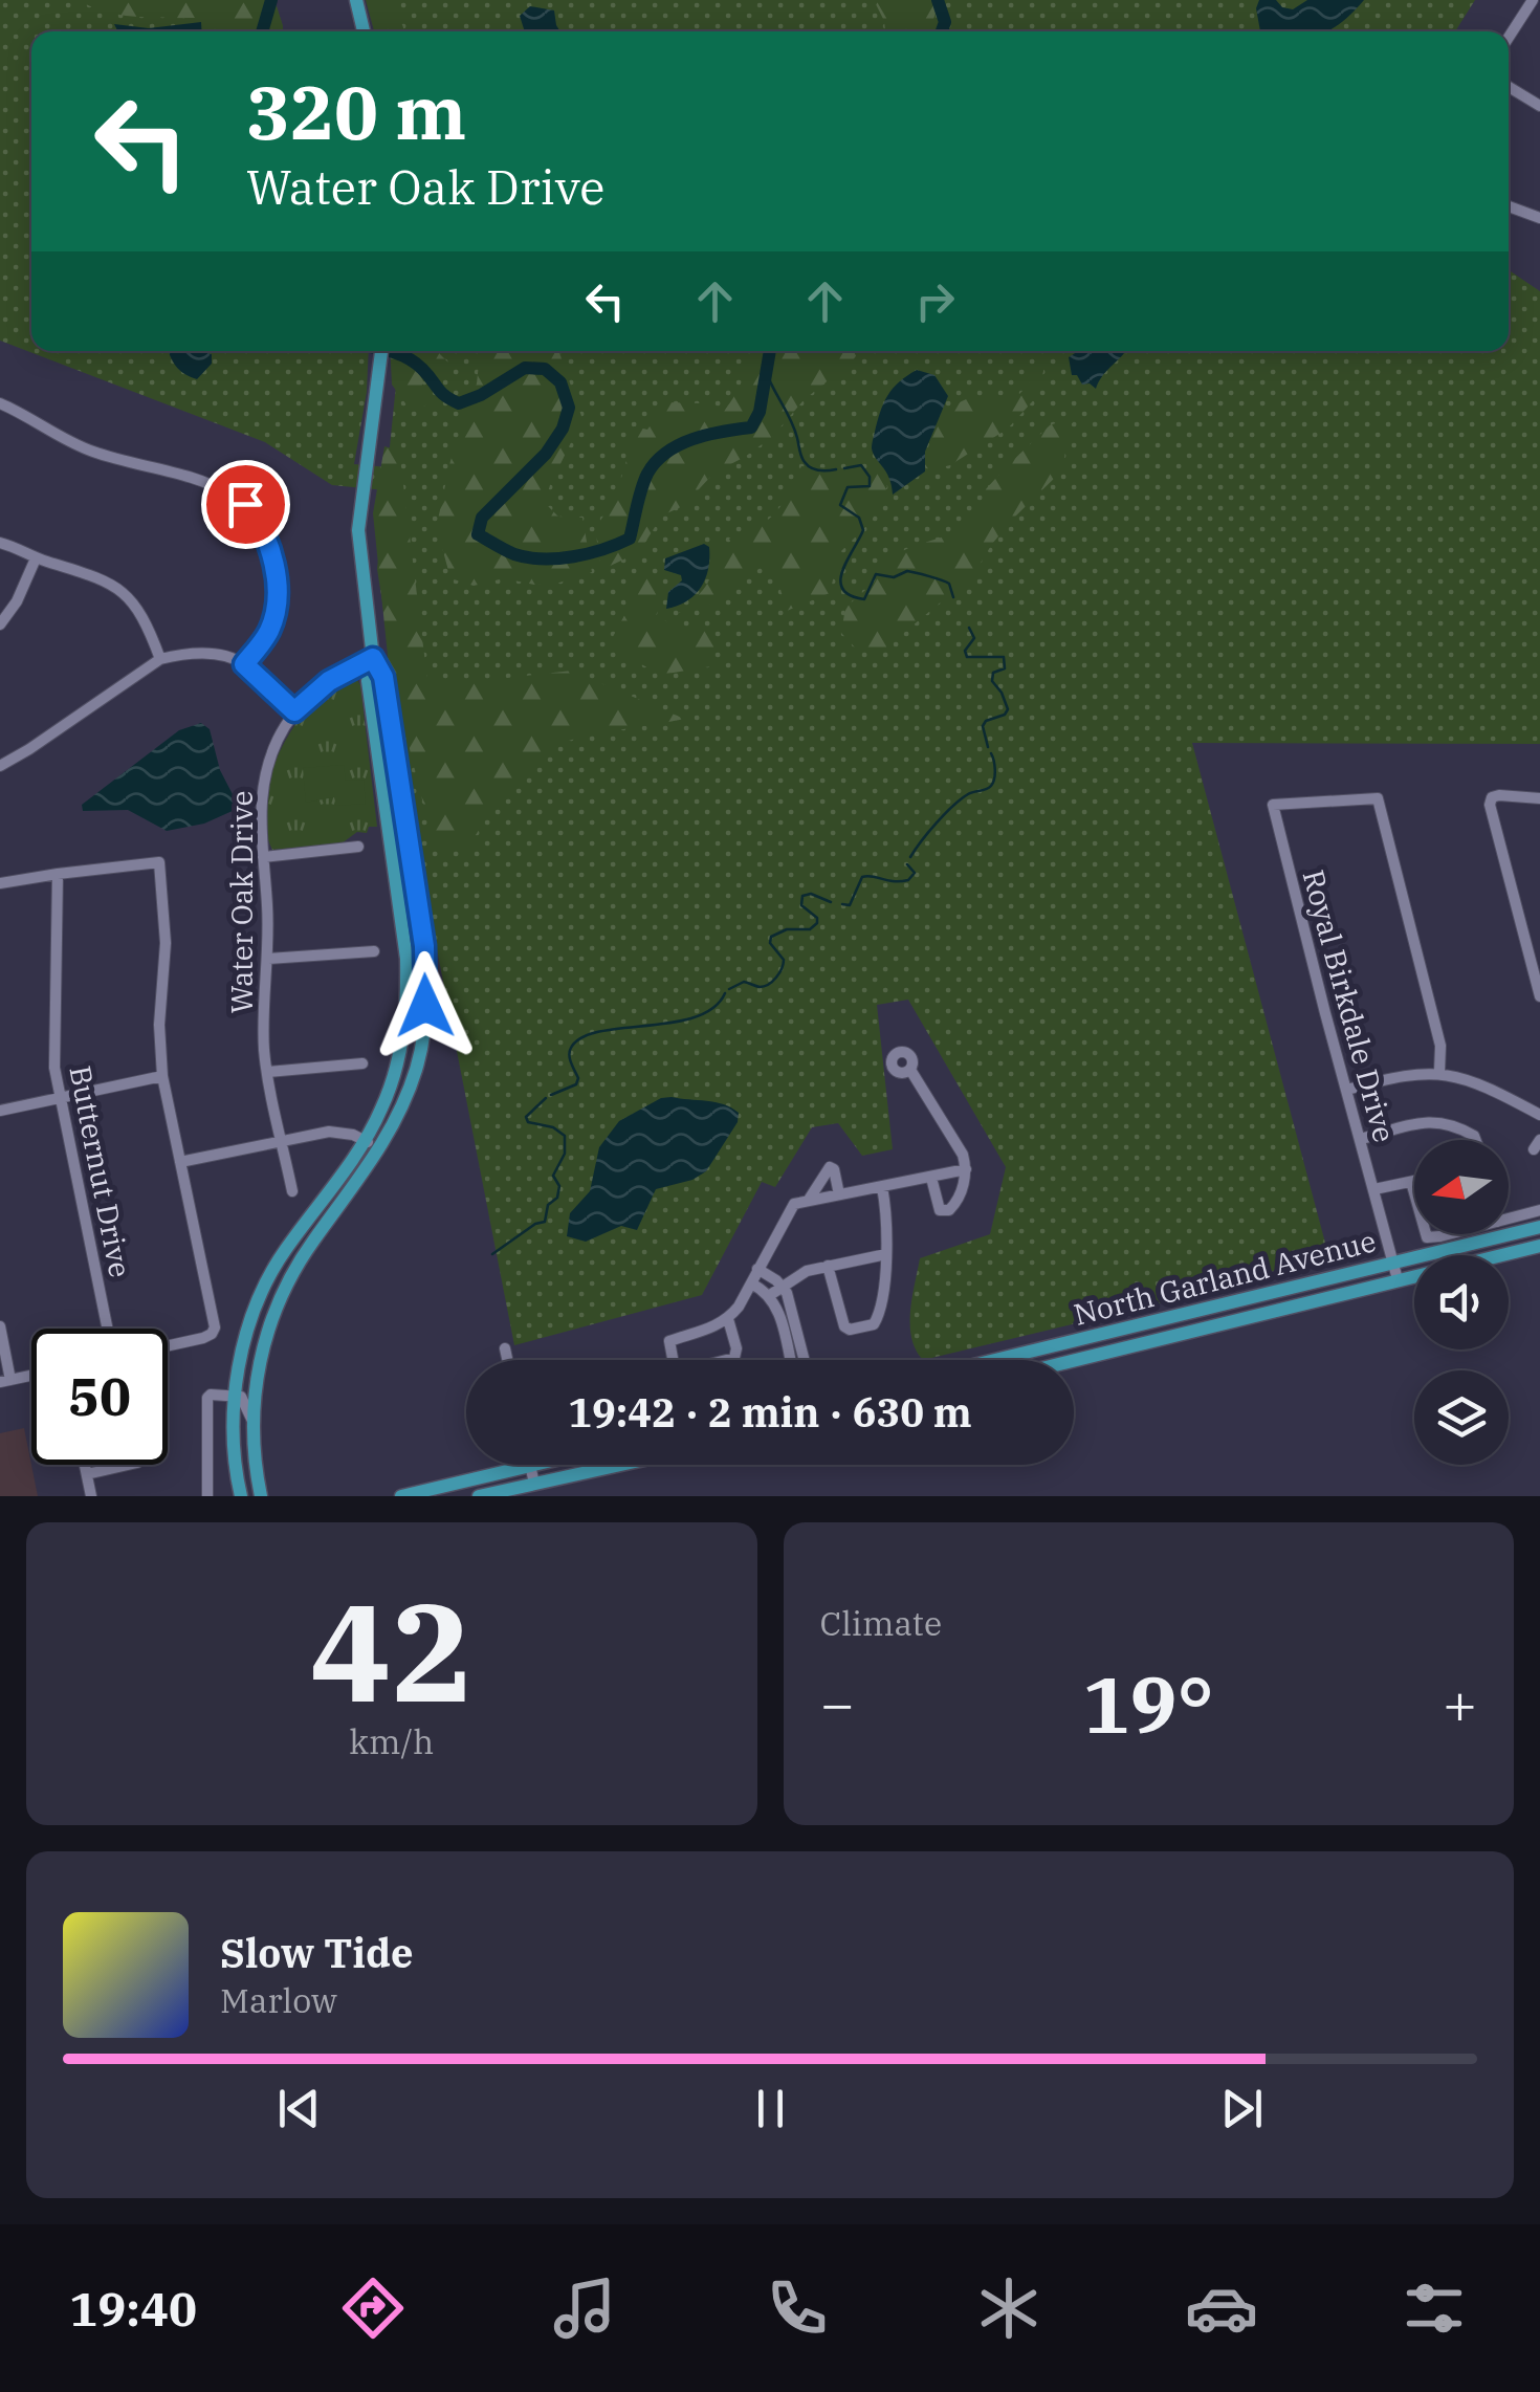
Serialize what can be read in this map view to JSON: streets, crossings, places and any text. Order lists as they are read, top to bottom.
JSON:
{
  "streets": {
    "main road": ["North Garland Avenue"],
    "street": ["Water Oak Drive", "Royal Birkdale Drive", "Butternut Drive"]
  },
  "crossings": [
    ["Royal Birkdale Drive", "North Garland Avenue"]
  ],
  "north": "left",
  "page": {
    "turn": ["320 m", "Water Oak Drive"],
    "limit": "50",
    "trip": "19:42 · 2 min · 630 m",
    "tile": [
      ["42", "km/h"],
      "Climate"
    ],
    "heat": ["−", "19°", "+"],
    "song": ["Slow Tide", "Marlow"],
    "tabs": "19:40"
  }
}
